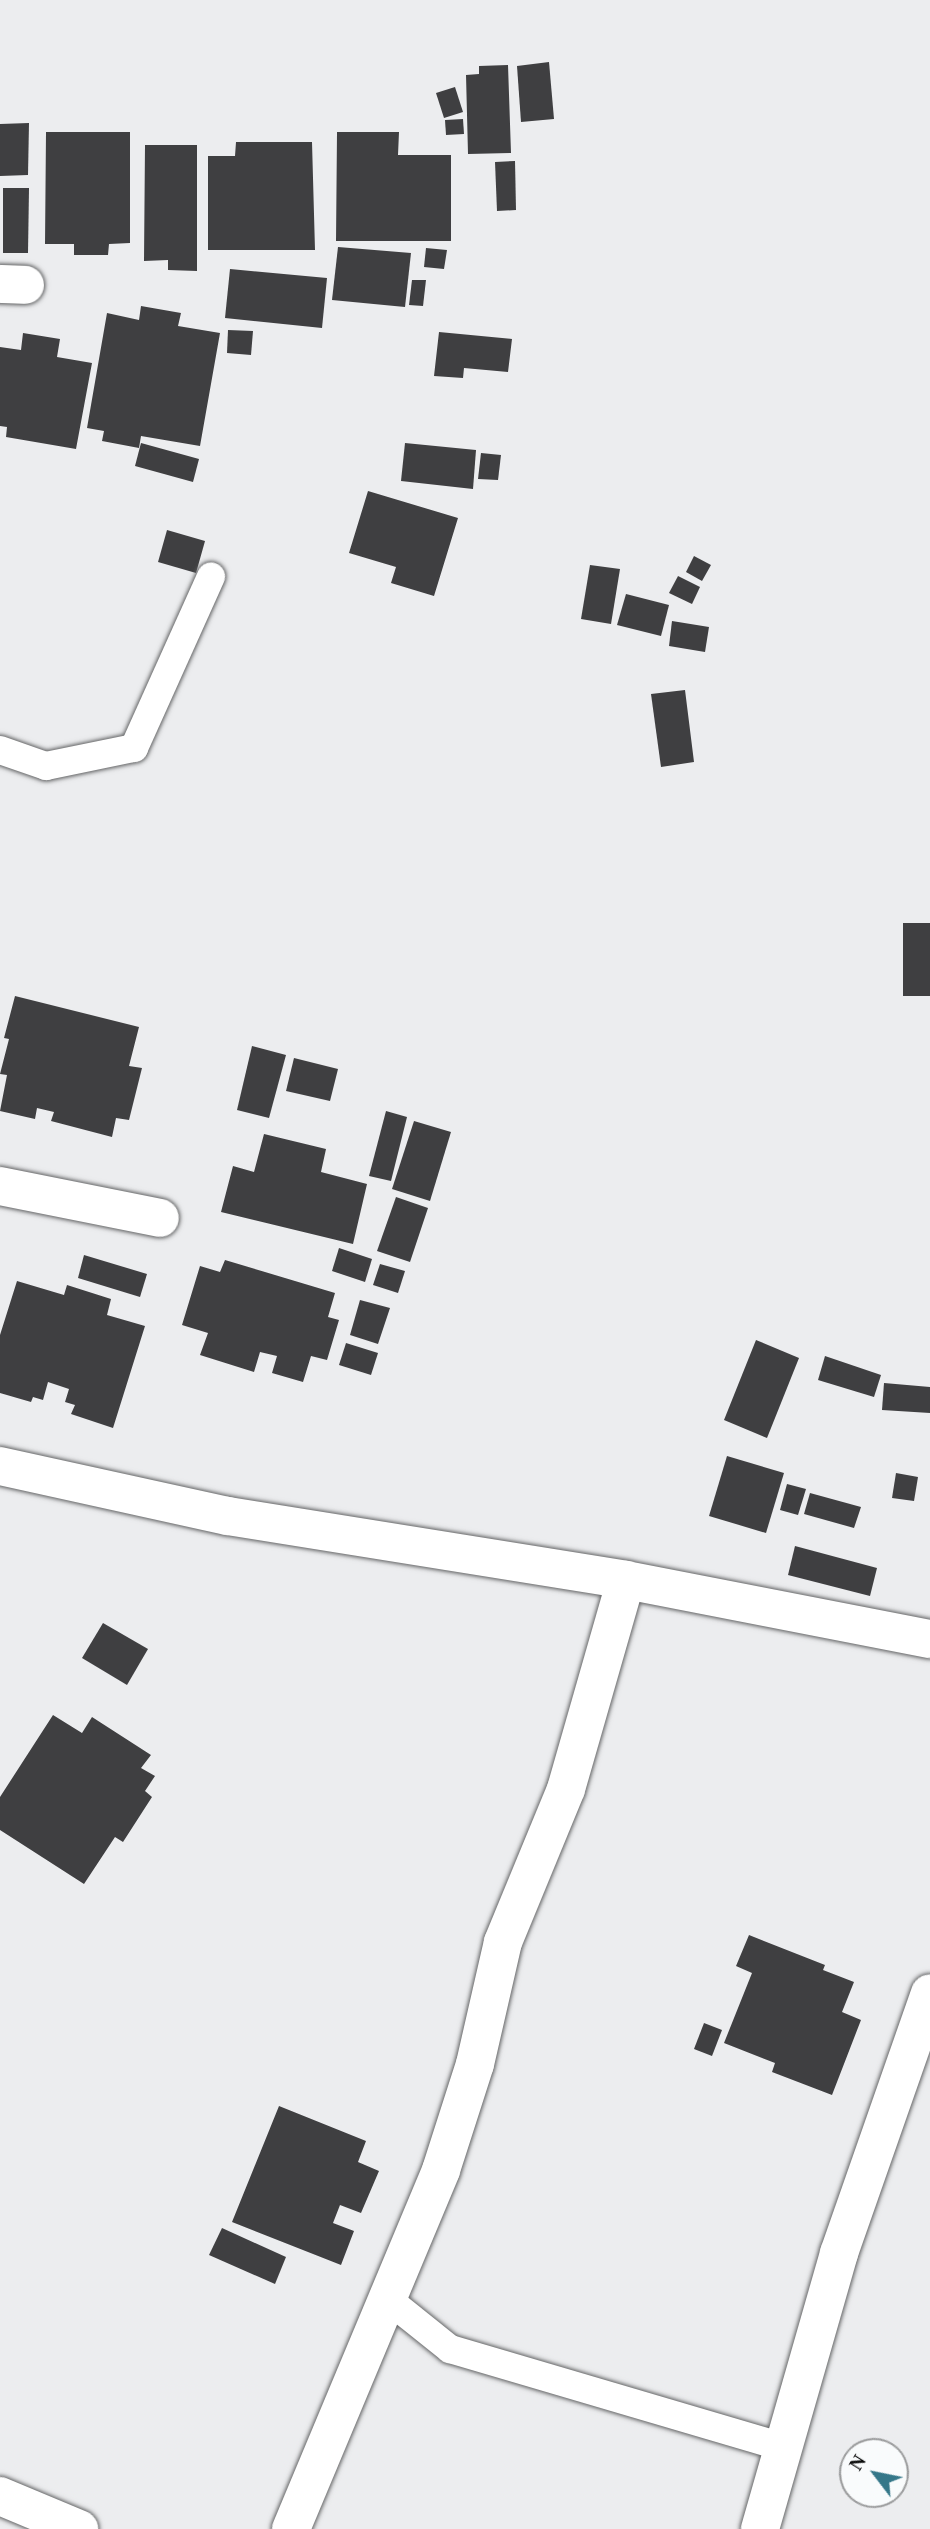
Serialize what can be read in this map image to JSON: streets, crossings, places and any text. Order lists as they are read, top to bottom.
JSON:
{
  "north": "top left"
}
